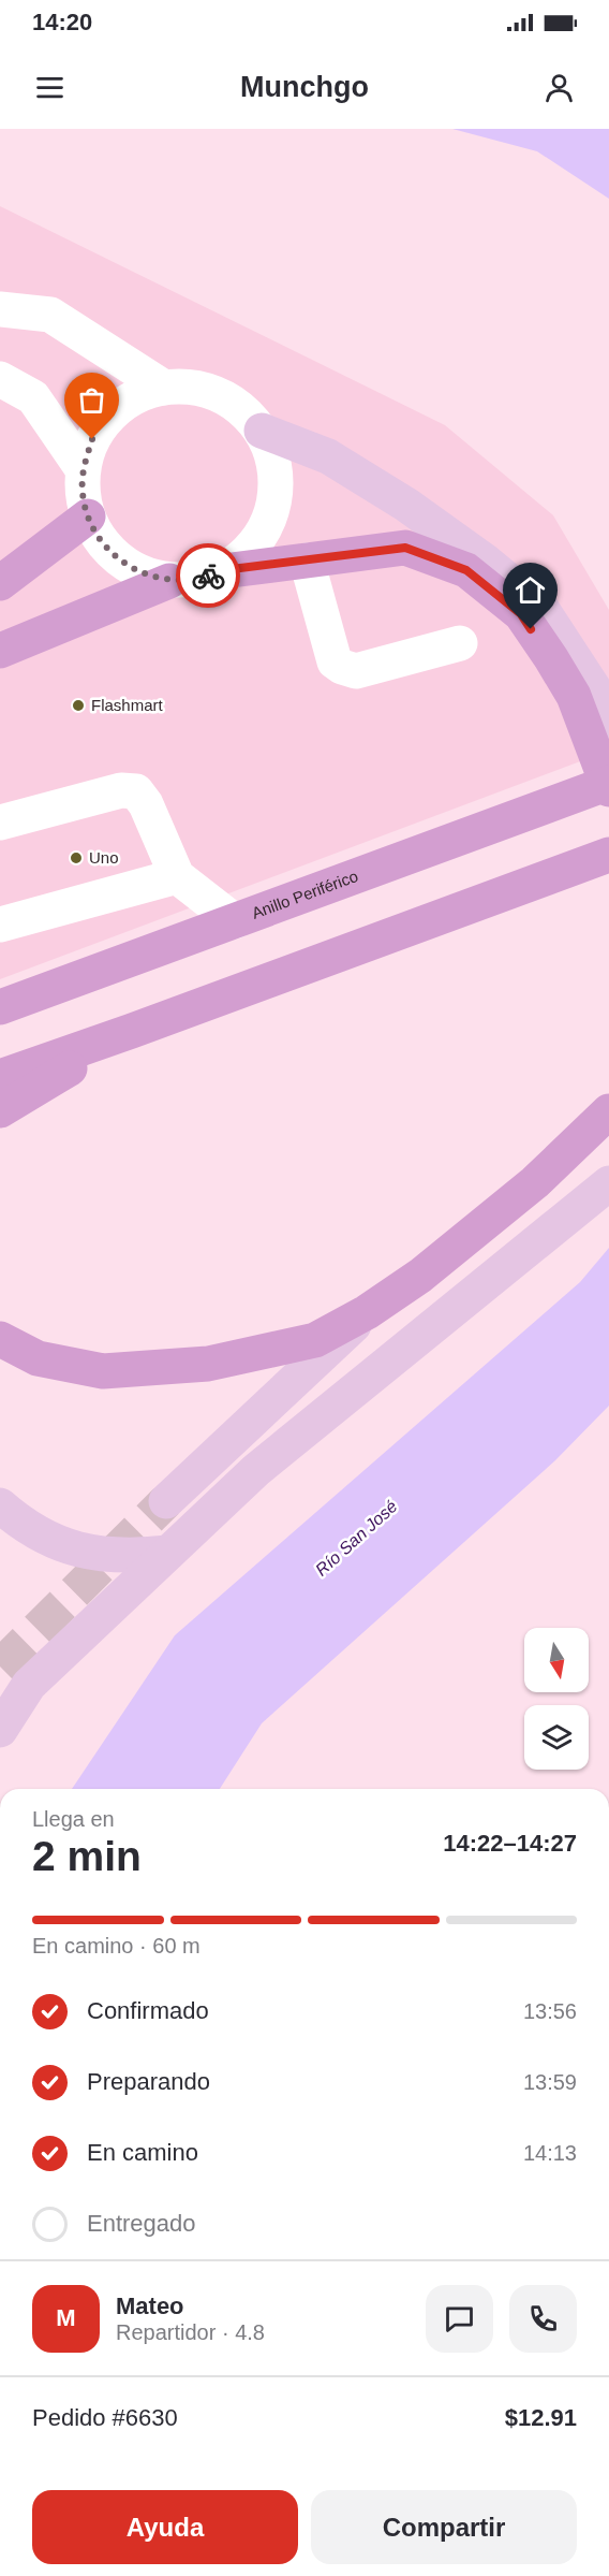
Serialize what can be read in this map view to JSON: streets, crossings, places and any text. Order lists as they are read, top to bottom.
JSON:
{
  "streets": {
    "highway": ["Anillo Periférico"]
  },
  "water": ["Río San José"],
  "places": ["Flashmart", "Uno"],
  "north": "bottom",
  "page": {
    "status": "14:20",
    "header": "Munchgo",
    "heading": ["2 min", "Llega en", "14:22–14:27"],
    "panel": [
      "Mateo",
      "Repartidor · 4.8",
      "Pedido #6630",
      "$12.91"
    ],
    "bar": "En camino · 60 m",
    "list": [
      ["Confirmado", "13:56"],
      ["Preparando", "13:59"],
      ["En camino", "14:13"],
      "Entregado"
    ],
    "round": "M",
    "buttons": ["Ayuda", "Compartir"]
  }
}
